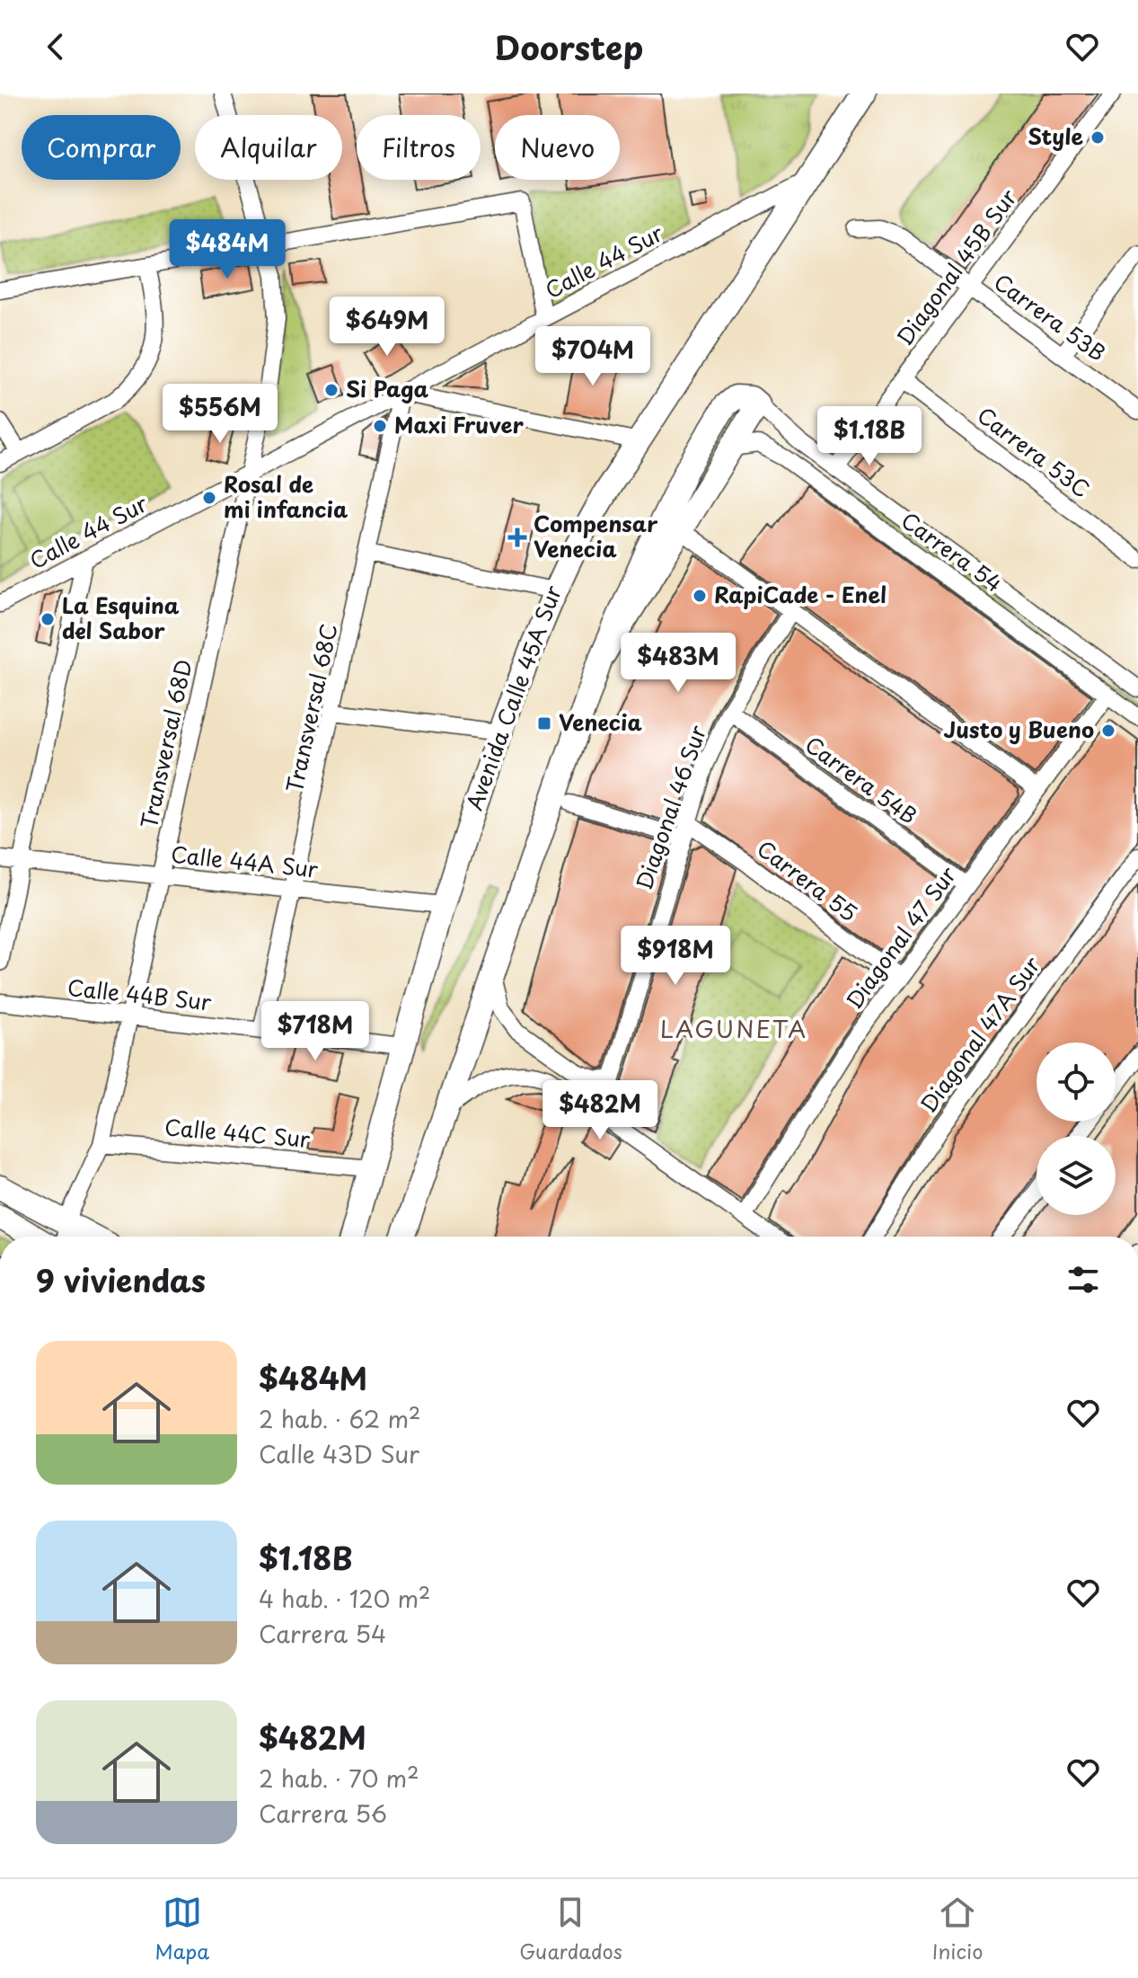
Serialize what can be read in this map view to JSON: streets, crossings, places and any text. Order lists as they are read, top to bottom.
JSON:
{
  "streets": {
    "highway": ["Avenida Calle 45A Sur"],
    "street": [
      "Calle 44 Sur",
      "Diagonal 45B Sur",
      "Carrera 53B",
      "Carrera 53C",
      "Carrera 54",
      "Transversal 68C",
      "Transversal 68D",
      "Carrera 54B",
      "Diagonal 46 Sur",
      "Calle 44A Sur",
      "Carrera 55",
      "Diagonal 47 Sur",
      "Calle 44B Sur",
      "Diagonal 47A Sur",
      "Calle 44C Sur"
    ]
  },
  "crossings": [
    ["Calle 44 Sur", "Avenida Calle 45A Sur"],
    ["Calle 44 Sur", "Transversal 68C"],
    ["Calle 44 Sur", "Transversal 68D"],
    ["Diagonal 45B Sur", "Carrera 53B"],
    ["Diagonal 45B Sur", "Carrera 53C"],
    ["Diagonal 45B Sur", "Carrera 54"],
    ["Carrera 54", "Diagonal 47 Sur"],
    ["Avenida Calle 45A Sur", "Calle 44A Sur"],
    ["Avenida Calle 45A Sur", "Calle 44B Sur"],
    ["Avenida Calle 45A Sur", "Calle 44C Sur"],
    ["Transversal 68C", "Calle 44A Sur"],
    ["Transversal 68C", "Calle 44B Sur"],
    ["Transversal 68D", "Calle 44A Sur"],
    ["Transversal 68D", "Calle 44B Sur"],
    ["Transversal 68D", "Calle 44C Sur"],
    ["Carrera 54B", "Diagonal 46 Sur"],
    ["Carrera 54B", "Diagonal 47 Sur"],
    ["Diagonal 46 Sur", "Carrera 55"],
    ["Carrera 55", "Diagonal 47 Sur"]
  ],
  "districts": ["LAGUNETA"],
  "places": {
    "other": [
      "Style",
      "Si Paga",
      "Maxi Fruver",
      "Rosal de mi infancia",
      "RapiCade - Enel",
      "La Esquina del Sabor",
      "Justo y Bueno"
    ],
    "health": ["Compensar Venecia"],
    "transit": ["Venecia"]
  },
  "page": {
    "header": "Doorstep",
    "chip": [
      "Comprar",
      "Alquilar",
      "Filtros",
      "Nuevo"
    ],
    "price": [
      "$484M",
      "$649M",
      "$704M",
      "$556M",
      "$1.18B",
      "$483M",
      "$918M",
      "$718M",
      "$482M"
    ],
    "heading": "9 viviendas",
    "list": [
      {
        "name": "$484M",
        "note": "2 hab. · 62 m² · Calle 43D Sur"
      },
      {
        "name": "$1.18B",
        "note": "4 hab. · 120 m² · Carrera 54"
      },
      {
        "name": "$482M",
        "note": "2 hab. · 70 m² · Carrera 56"
      }
    ],
    "tabs": ["Mapa", "Guardados", "Inicio"]
  }
}
